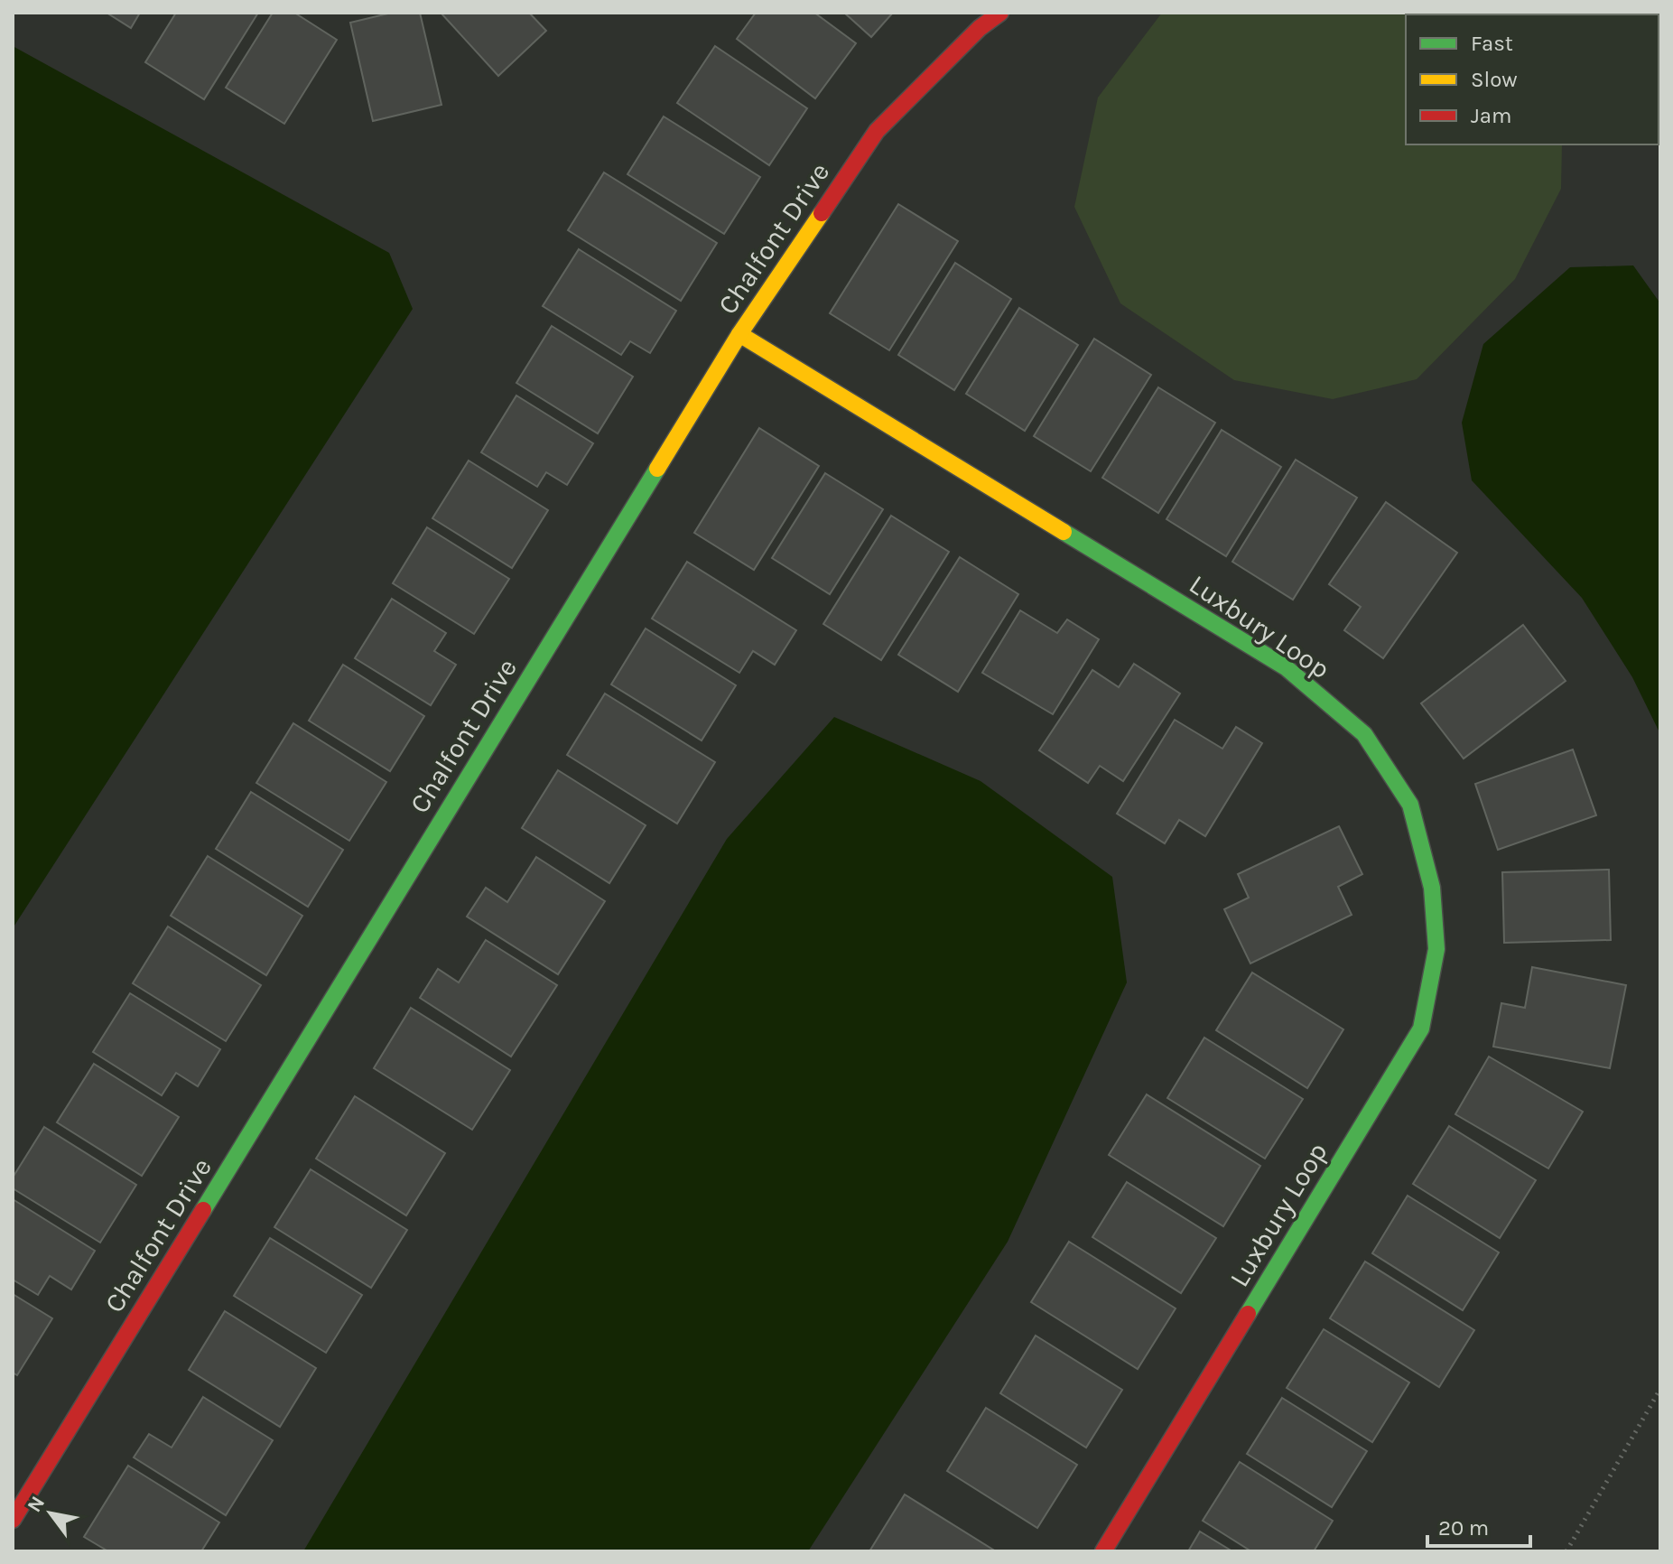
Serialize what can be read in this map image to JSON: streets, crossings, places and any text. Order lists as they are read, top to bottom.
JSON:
{
  "streets": {
    "street": ["Chalfont Drive", "Luxbury Loop"]
  },
  "crossings": [
    ["Chalfont Drive", "Luxbury Loop"]
  ],
  "legend": ["Fast", "Slow", "Jam"],
  "scale_bar": "20 m",
  "north": "top left"
}
